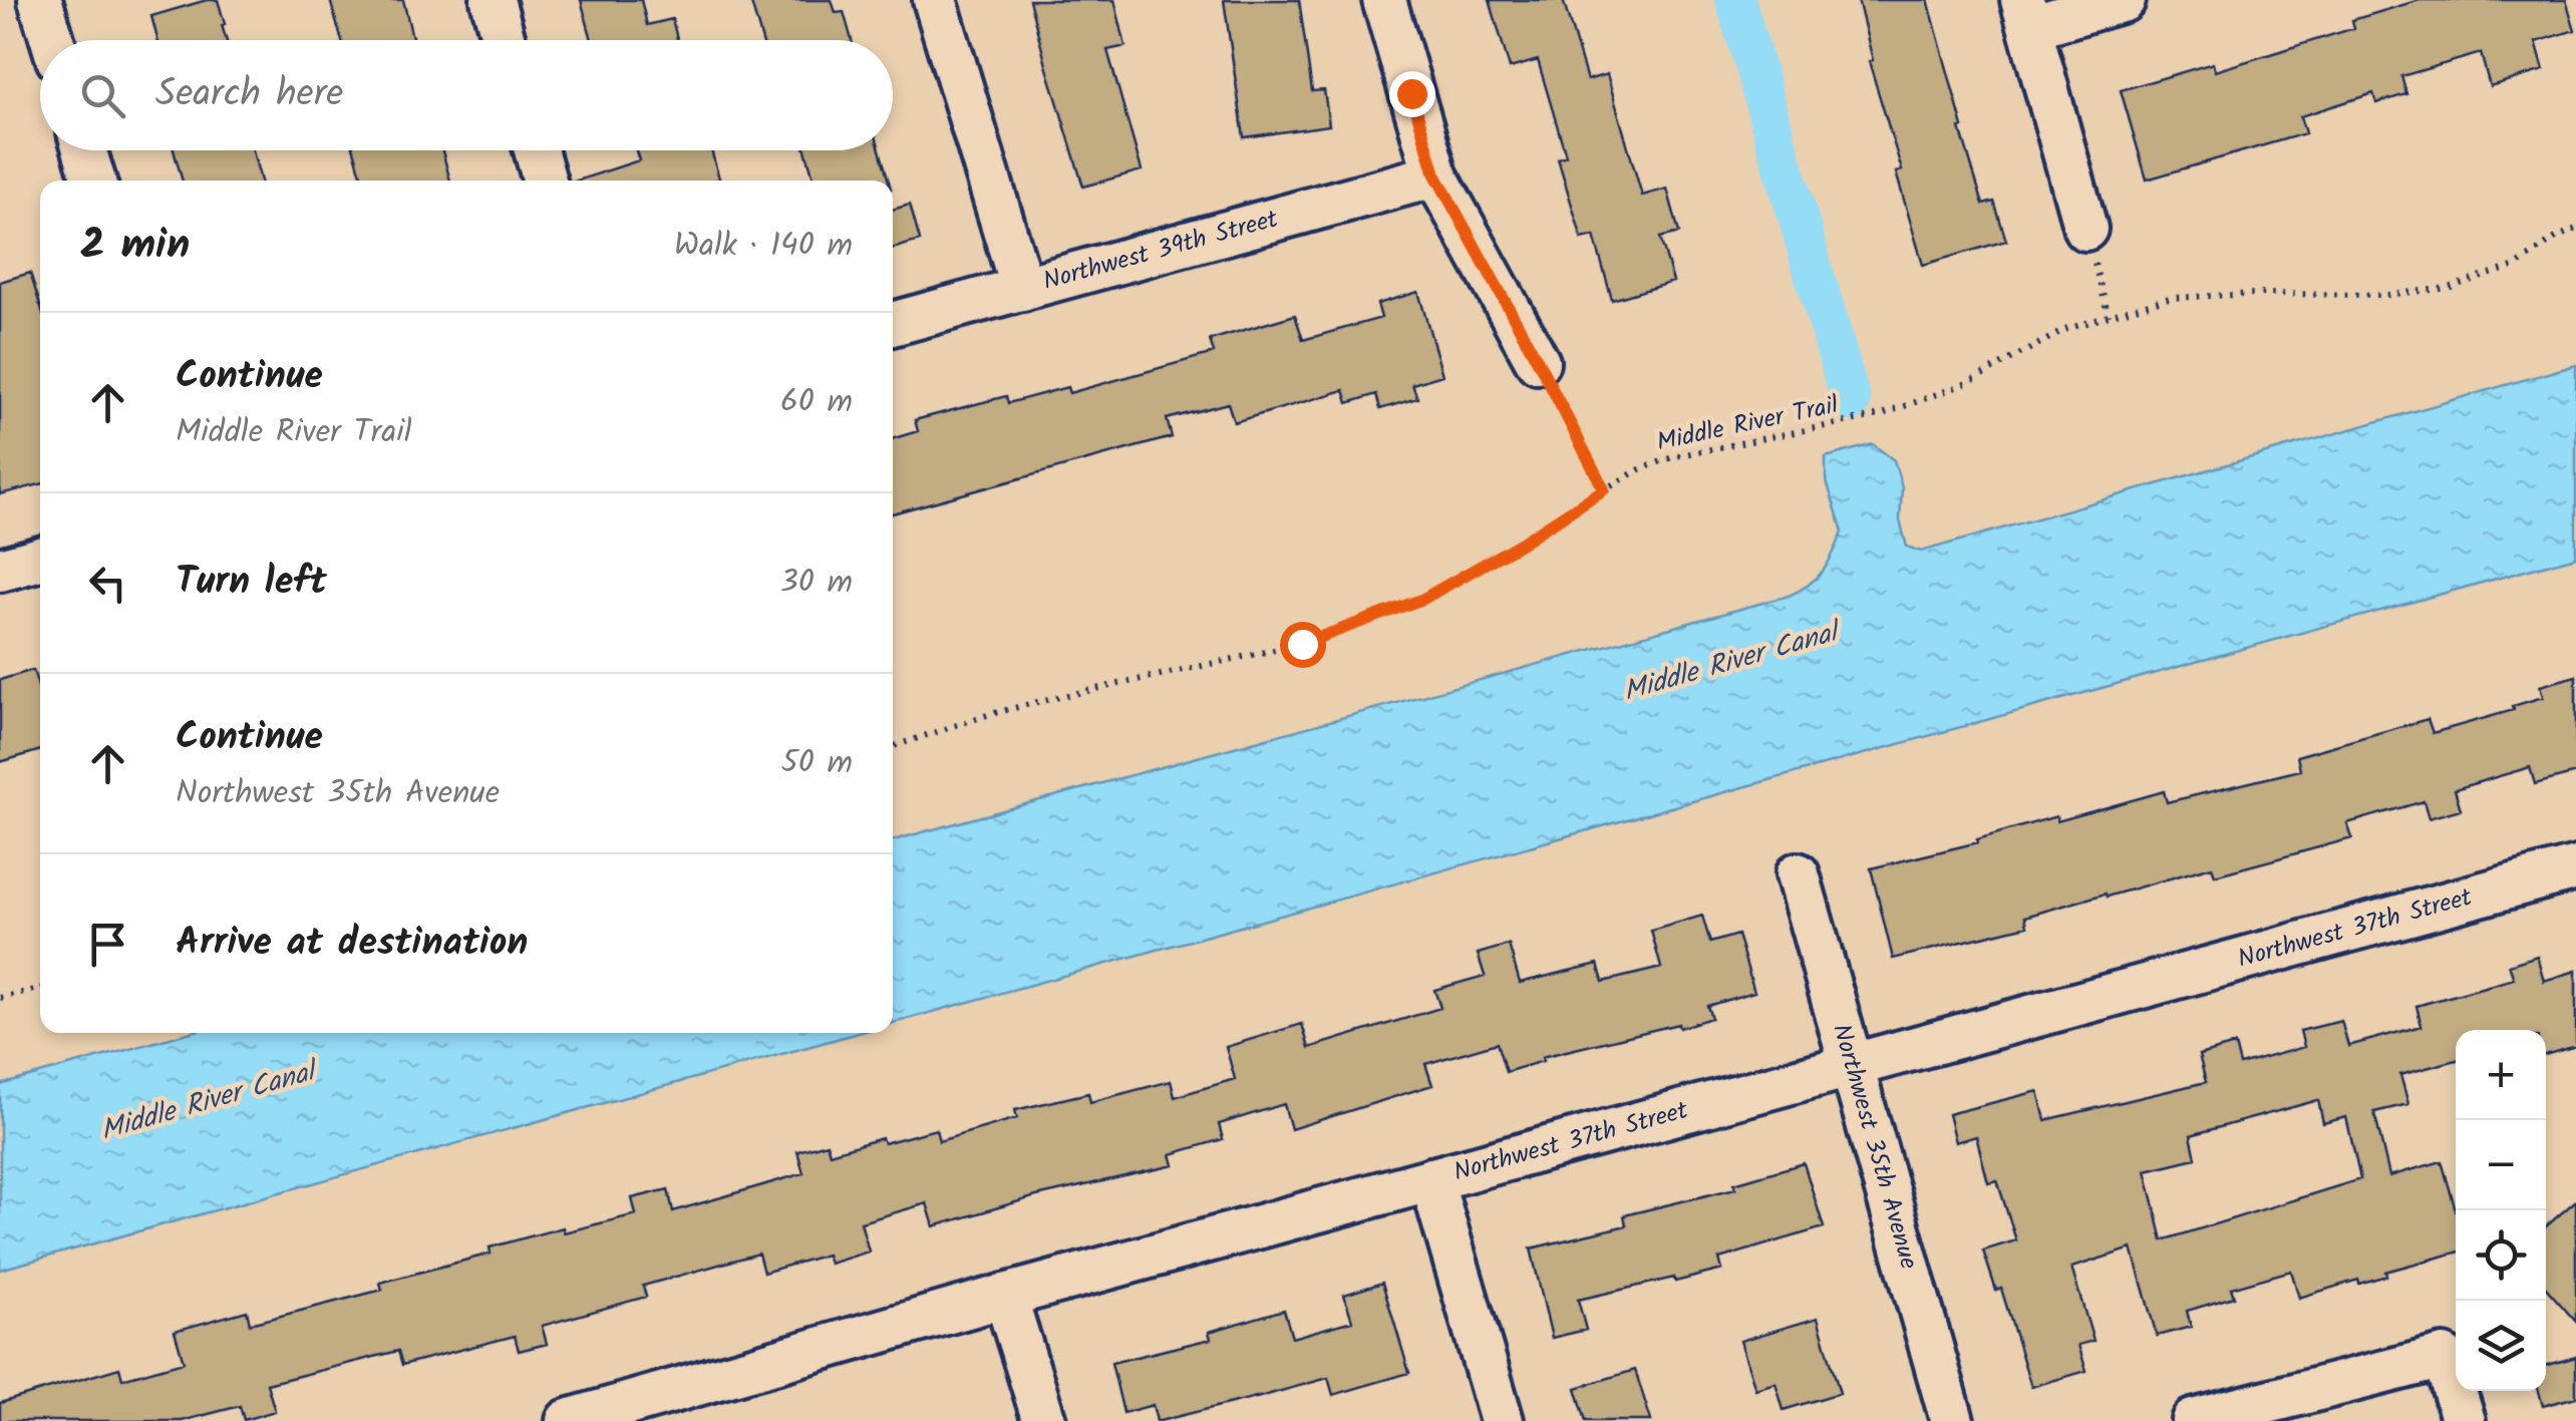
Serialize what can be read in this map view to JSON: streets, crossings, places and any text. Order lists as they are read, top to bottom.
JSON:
{
  "streets": {
    "street": ["Northwest 39th Street", "Northwest 37th Street", "Northwest 35th Avenue"],
    "path": ["Middle River Trail"]
  },
  "crossings": [
    ["Northwest 37th Street", "Northwest 35th Avenue"]
  ],
  "water": ["Middle River Canal"],
  "page": {
    "search": "Search here",
    "heading": ["2 min", "Walk · 140 m"],
    "list": [
      ["Continue", "Middle River Trail", "60 m"],
      ["Turn left", "30 m"],
      ["Continue", "Northwest 35th Avenue", "50 m"],
      "Arrive at destination"
    ],
    "map_buttons": ["+", "−"]
  }
}
